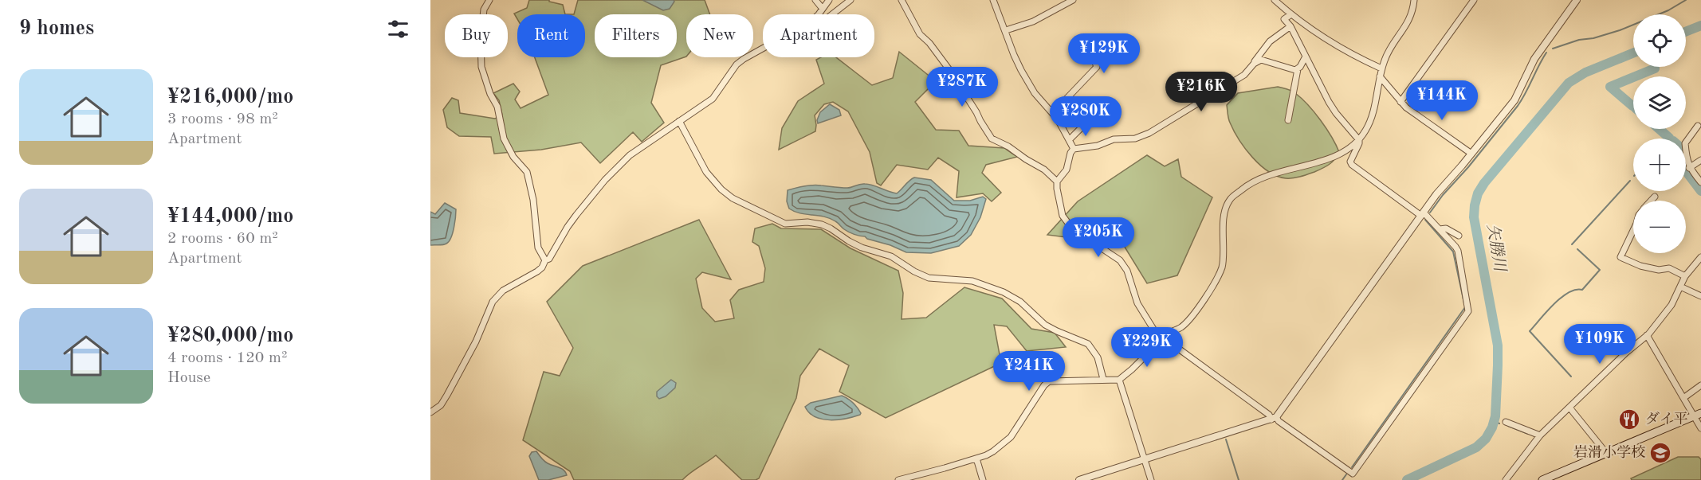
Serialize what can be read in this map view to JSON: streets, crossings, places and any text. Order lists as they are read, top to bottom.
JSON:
{
  "water": ["矢勝川"],
  "places": {
    "restaurant": ["ダイ平"],
    "school or university": ["岩滑小学校"]
  },
  "page": {
    "heading": "9 homes",
    "map_buttons": ["+", "−"],
    "chip": [
      "Buy",
      "Rent",
      "Filters",
      "New",
      "Apartment"
    ],
    "price": [
      "¥129K",
      "¥287K",
      "¥216K",
      "¥144K",
      "¥280K",
      "¥205K",
      "¥109K",
      "¥229K",
      "¥241K"
    ],
    "list": [
      {
        "name": "¥216,000/mo",
        "note": "3 rooms · 98 m² · Apartment"
      },
      {
        "name": "¥144,000/mo",
        "note": "2 rooms · 60 m² · Apartment"
      },
      {
        "name": "¥280,000/mo",
        "note": "4 rooms · 120 m² · House"
      }
    ]
  }
}
